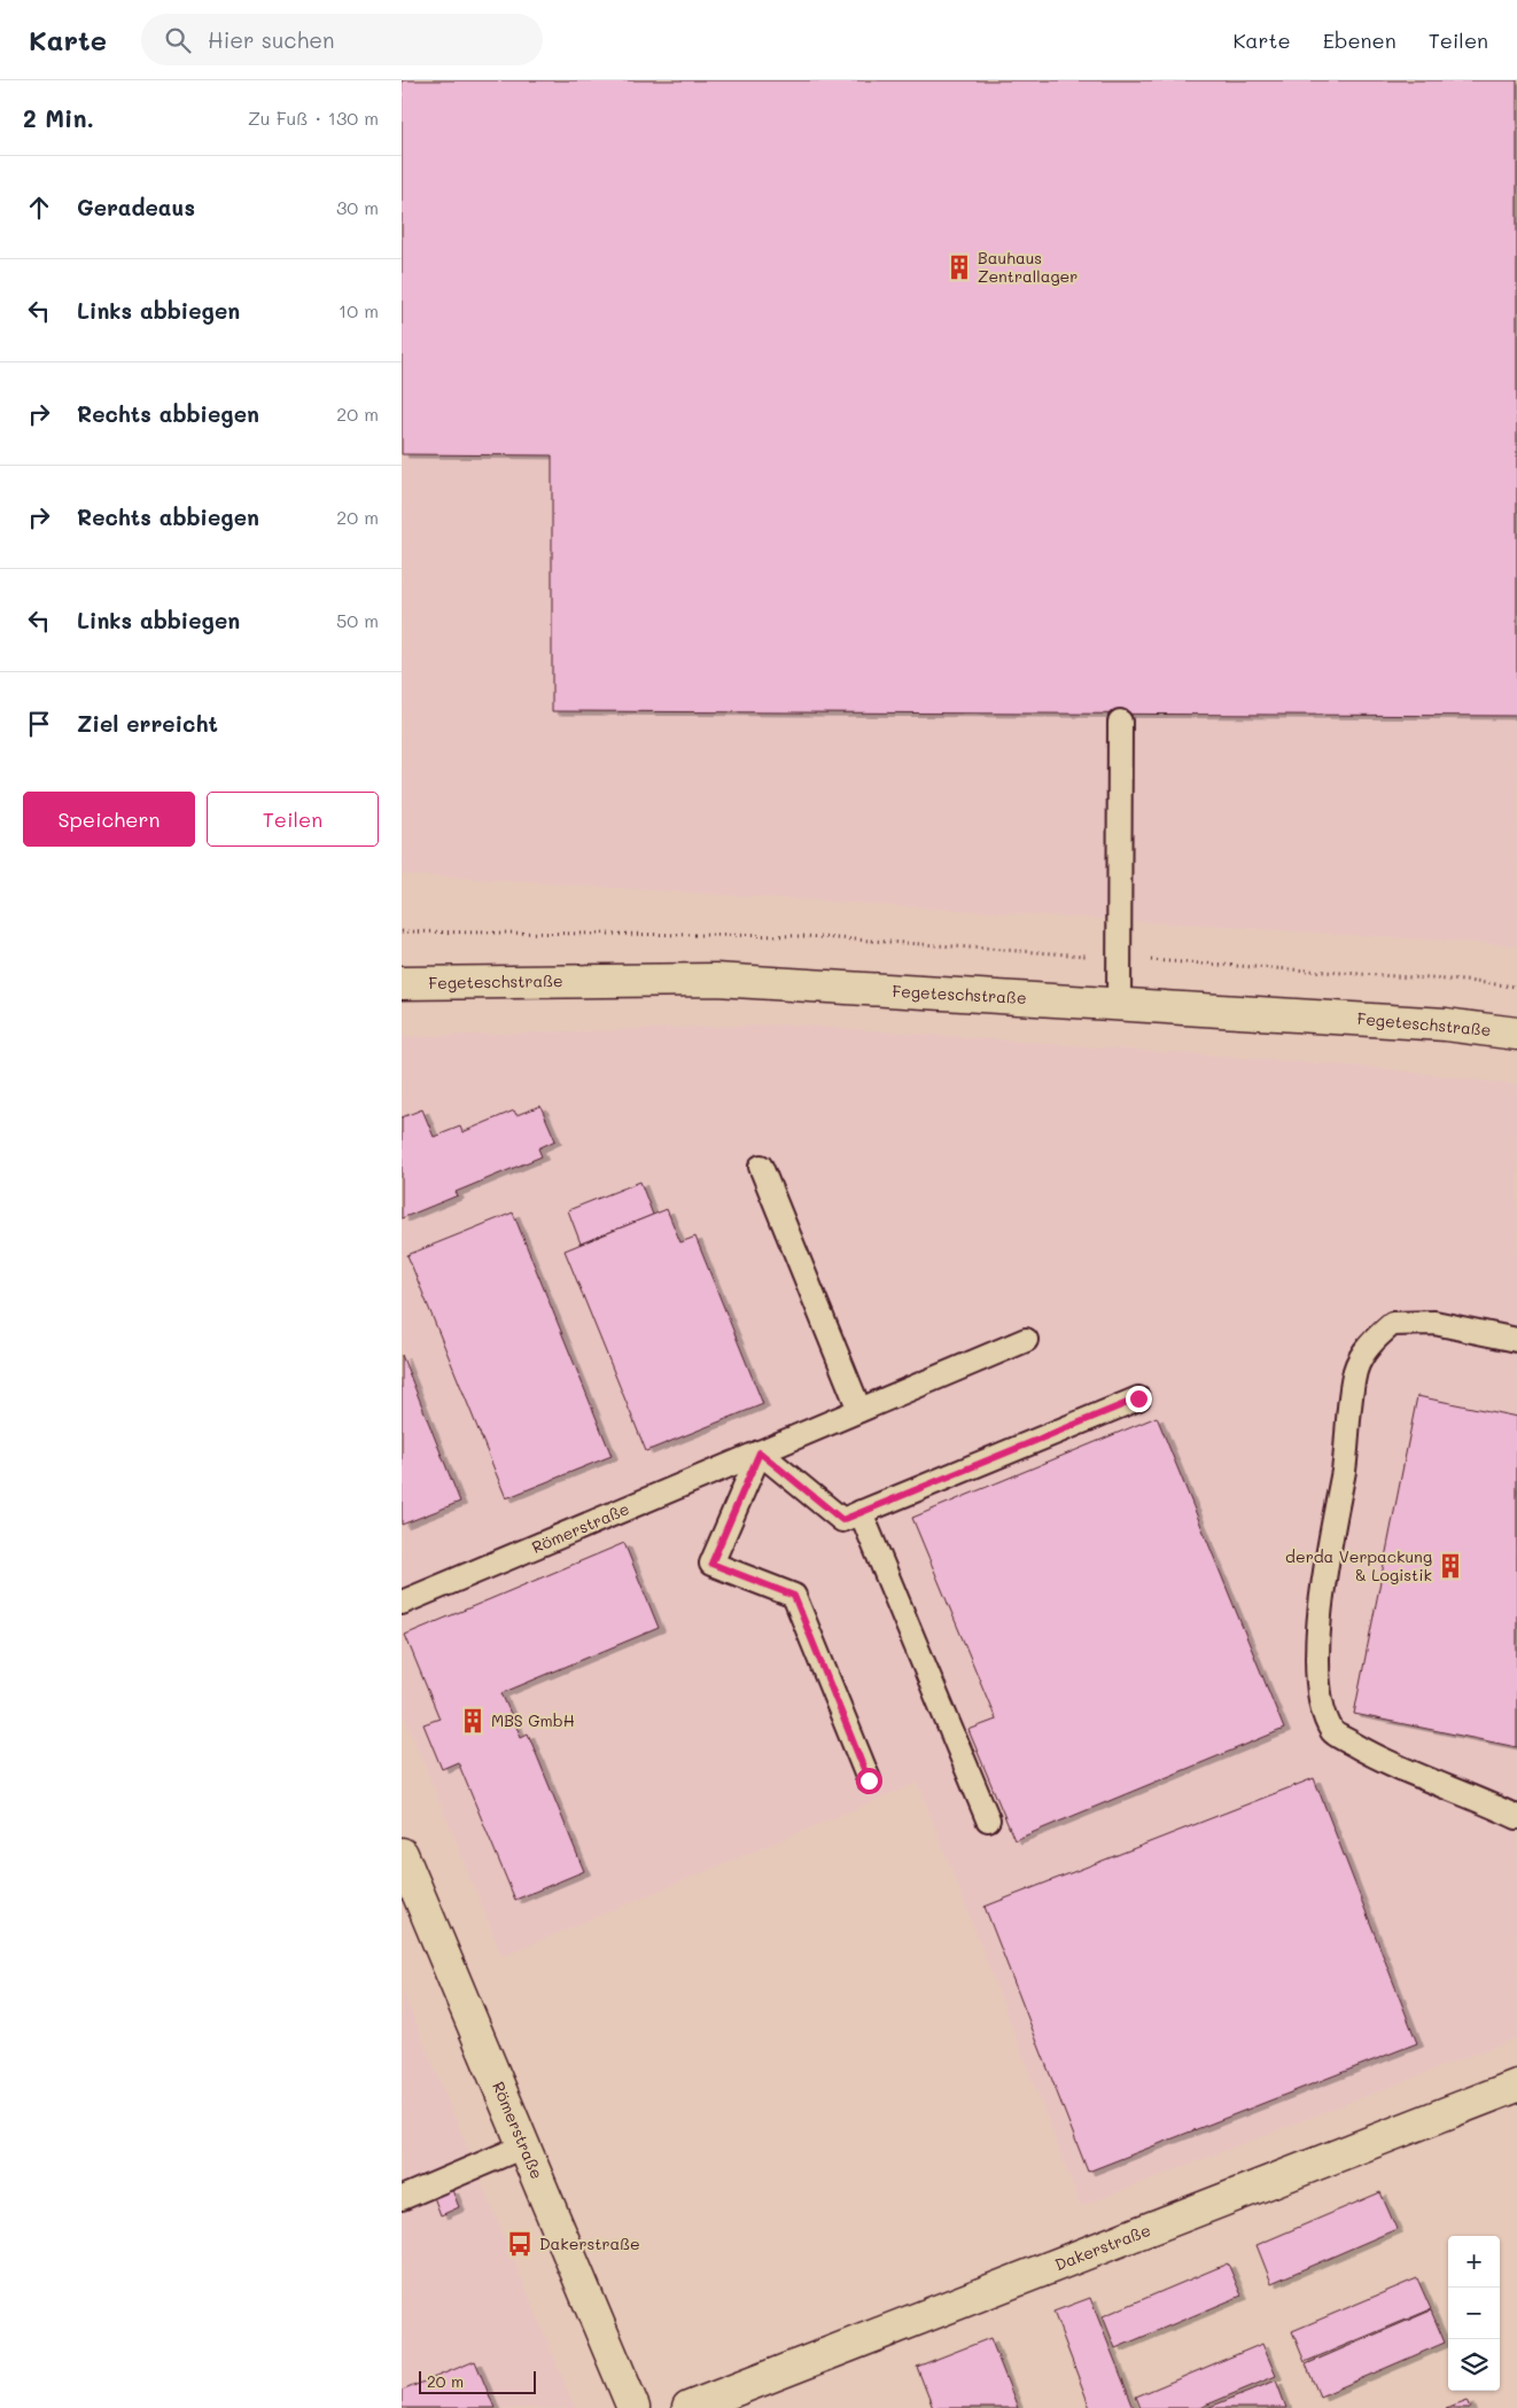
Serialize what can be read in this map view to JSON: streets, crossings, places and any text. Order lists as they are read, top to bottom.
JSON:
{
  "streets": {
    "street": ["Fegeteschstraße", "Römerstraße", "Dakerstraße"]
  },
  "places": {
    "building": ["Bauhaus Zentrallager", "derda Verpackung & Logistik", "MBS GmbH"],
    "bus stop": ["Dakerstraße"]
  },
  "scale_bar": "20 m",
  "page": {
    "header": "Karte",
    "search": "Hier suchen",
    "nav": ["Karte", "Ebenen", "Teilen"],
    "heading": ["2 Min.", "Zu Fuß · 130 m"],
    "list": [
      ["Geradeaus", "30 m"],
      ["Links abbiegen", "10 m"],
      ["Rechts abbiegen", "20 m"],
      ["Rechts abbiegen", "20 m"],
      ["Links abbiegen", "50 m"],
      "Ziel erreicht"
    ],
    "buttons": ["Speichern", "Teilen"],
    "map_buttons": ["+", "−"],
    "scale": "20 m"
  }
}
